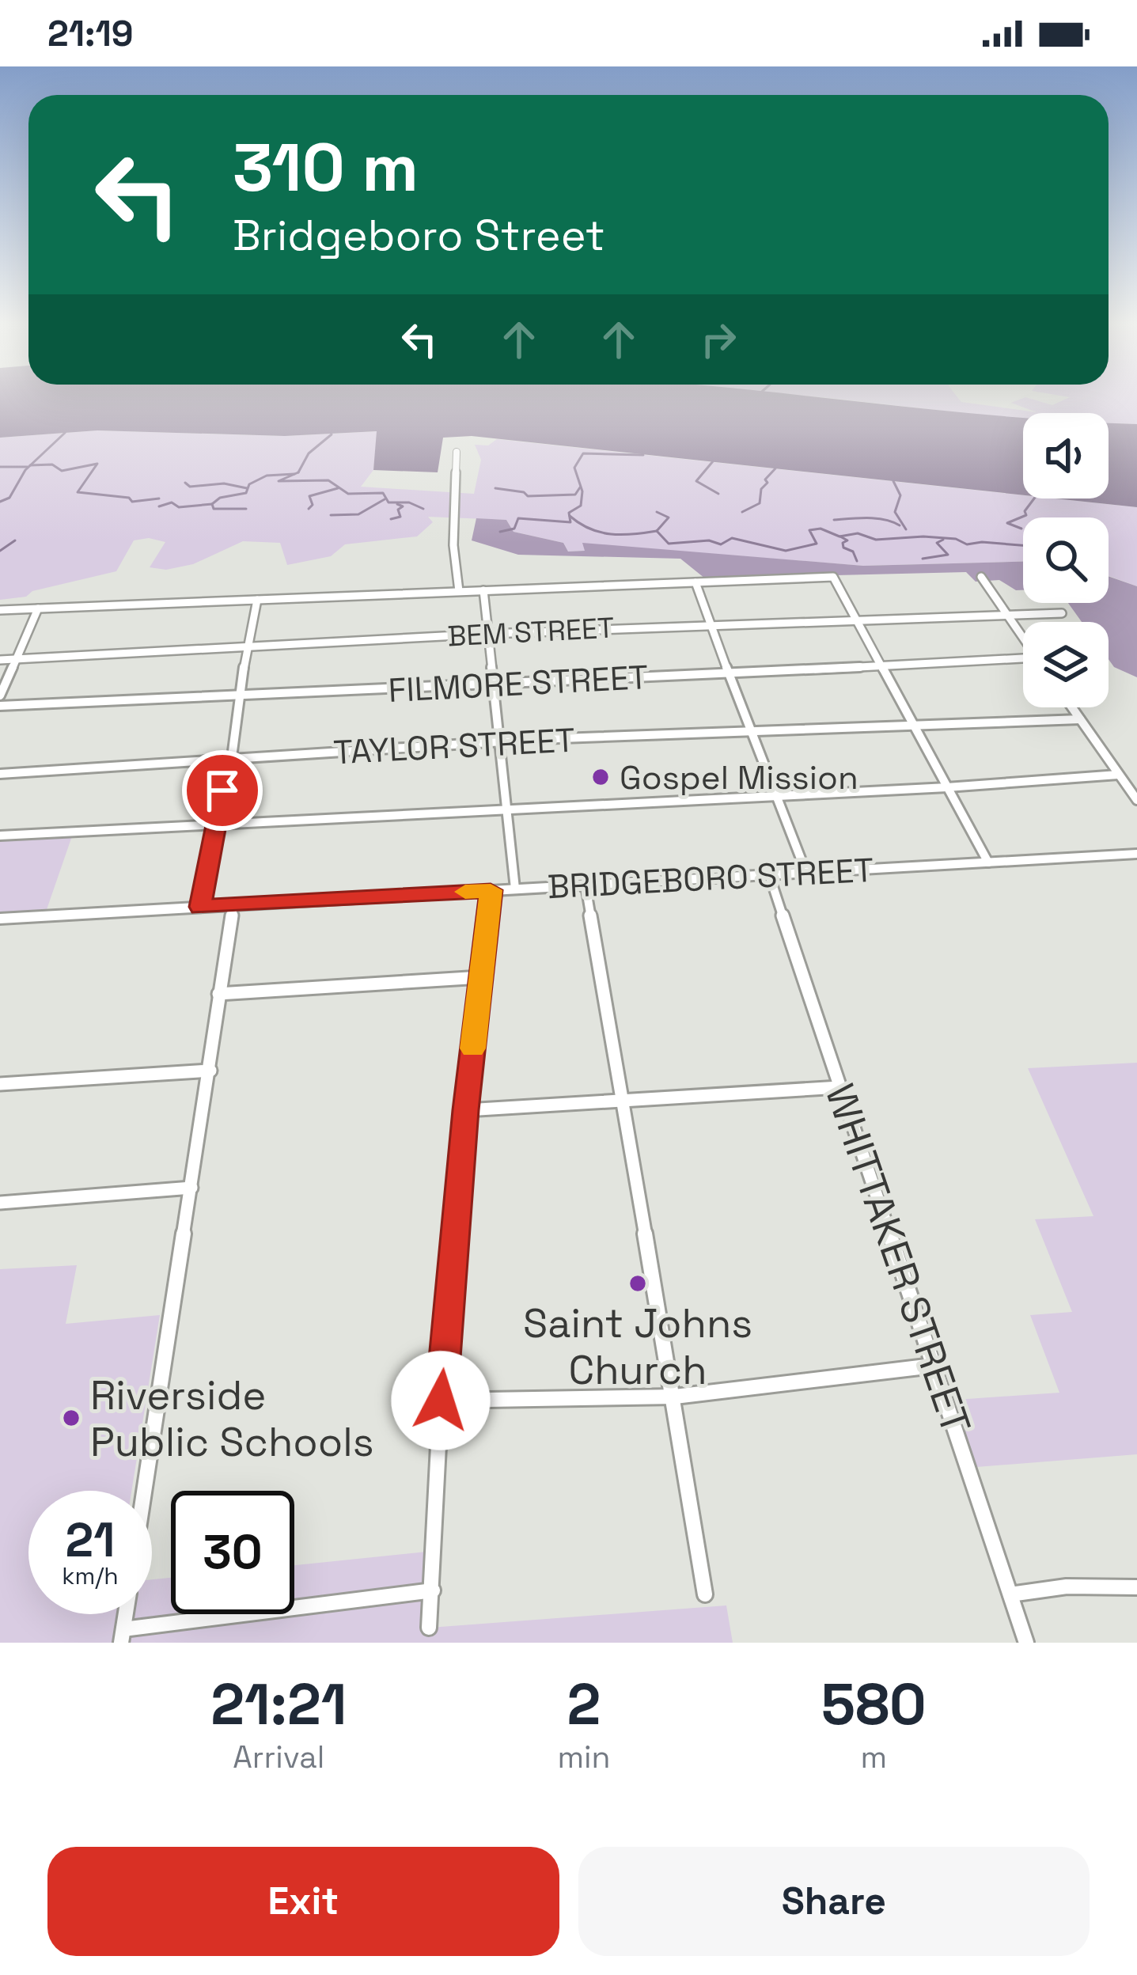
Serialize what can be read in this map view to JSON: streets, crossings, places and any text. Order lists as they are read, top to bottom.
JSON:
{
  "streets": {
    "main road": ["BRIDGEBORO STREET"],
    "street": [
      "BEM STREET",
      "FILMORE STREET",
      "TAYLOR STREET",
      "WHITTAKER STREET"
    ]
  },
  "crossings": [
    ["BRIDGEBORO STREET", "WHITTAKER STREET"]
  ],
  "places": ["Gospel Mission", "Saint Johns Church", "Riverside Public Schools"],
  "page": {
    "status": "21:19",
    "turn": ["310 m", "Bridgeboro Street"],
    "speed": "21 km/h",
    "limit": "30",
    "eta": [
      "21:21",
      "Arrival",
      "2",
      "min",
      "580",
      "m"
    ],
    "buttons": ["Exit", "Share"]
  }
}
